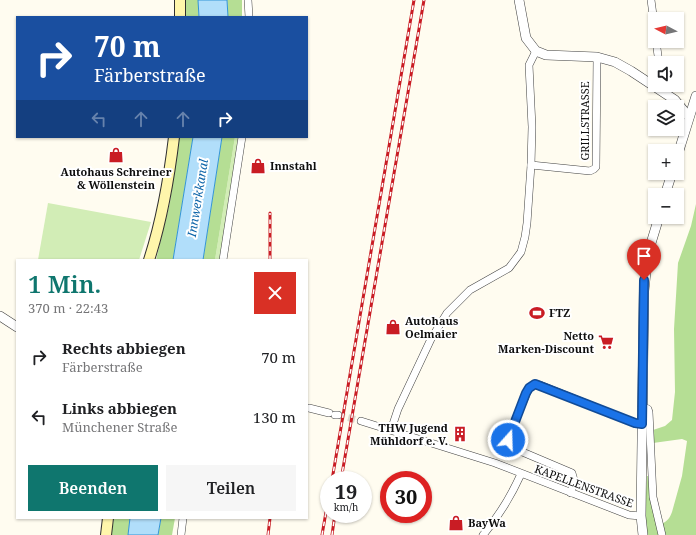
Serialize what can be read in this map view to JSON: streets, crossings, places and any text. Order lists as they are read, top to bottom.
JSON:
{
  "streets": {
    "street": ["GRILLSTRASSE", "KAPELLENSTRASSE"]
  },
  "water": ["Innwerkkanal"],
  "places": {
    "shop": [
      "Autohaus Schreiner & Wöllenstein",
      "Innstahl",
      "Autohaus Oelmaier",
      "BayWa"
    ],
    "sports": ["FTZ"],
    "supermarket": ["Netto Marken-Discount"],
    "building": ["THW Jugend Mühldorf e. V."]
  },
  "north": "left",
  "page": {
    "map_buttons": ["+", "−"],
    "turn": ["70 m", "Färberstraße"],
    "heading": ["1 Min.", "370 m · 22:43"],
    "list": [
      {
        "name": "Rechts abbiegen",
        "note": "Färberstraße",
        "value": "70 m"
      },
      {
        "name": "Links abbiegen",
        "note": "Münchener Straße",
        "value": "130 m"
      }
    ],
    "buttons": ["Beenden", "Teilen"],
    "speed": "19 km/h",
    "limit": "30"
  }
}
